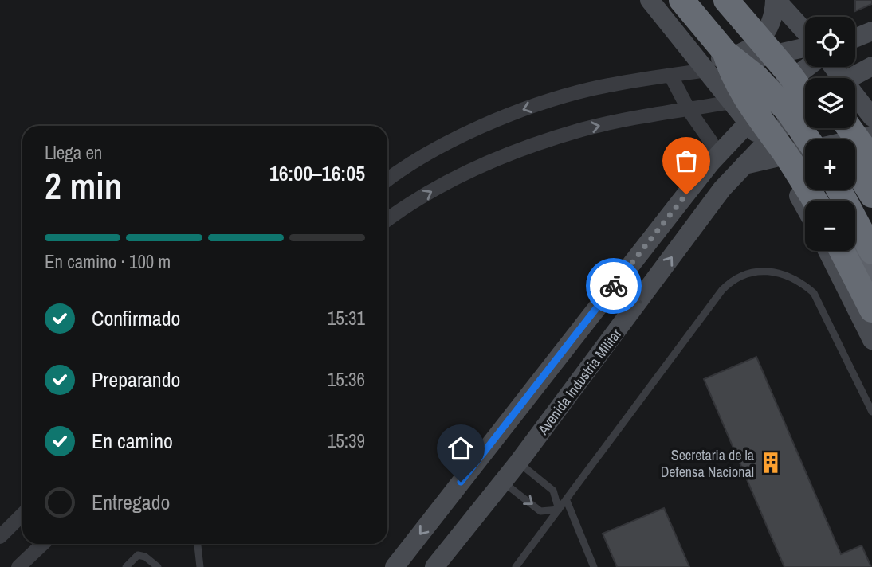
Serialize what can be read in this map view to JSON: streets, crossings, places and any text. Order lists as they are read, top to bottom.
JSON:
{
  "streets": {
    "main road": ["Avenida Industria Militar"]
  },
  "places": {
    "building": ["Secretaria de la Defensa Nacional"]
  },
  "page": {
    "map_buttons": ["+", "−"],
    "heading": ["2 min", "Llega en", "16:00–16:05"],
    "bar": "En camino · 100 m",
    "list": [
      ["Confirmado", "15:31"],
      ["Preparando", "15:36"],
      ["En camino", "15:39"],
      "Entregado"
    ]
  }
}
